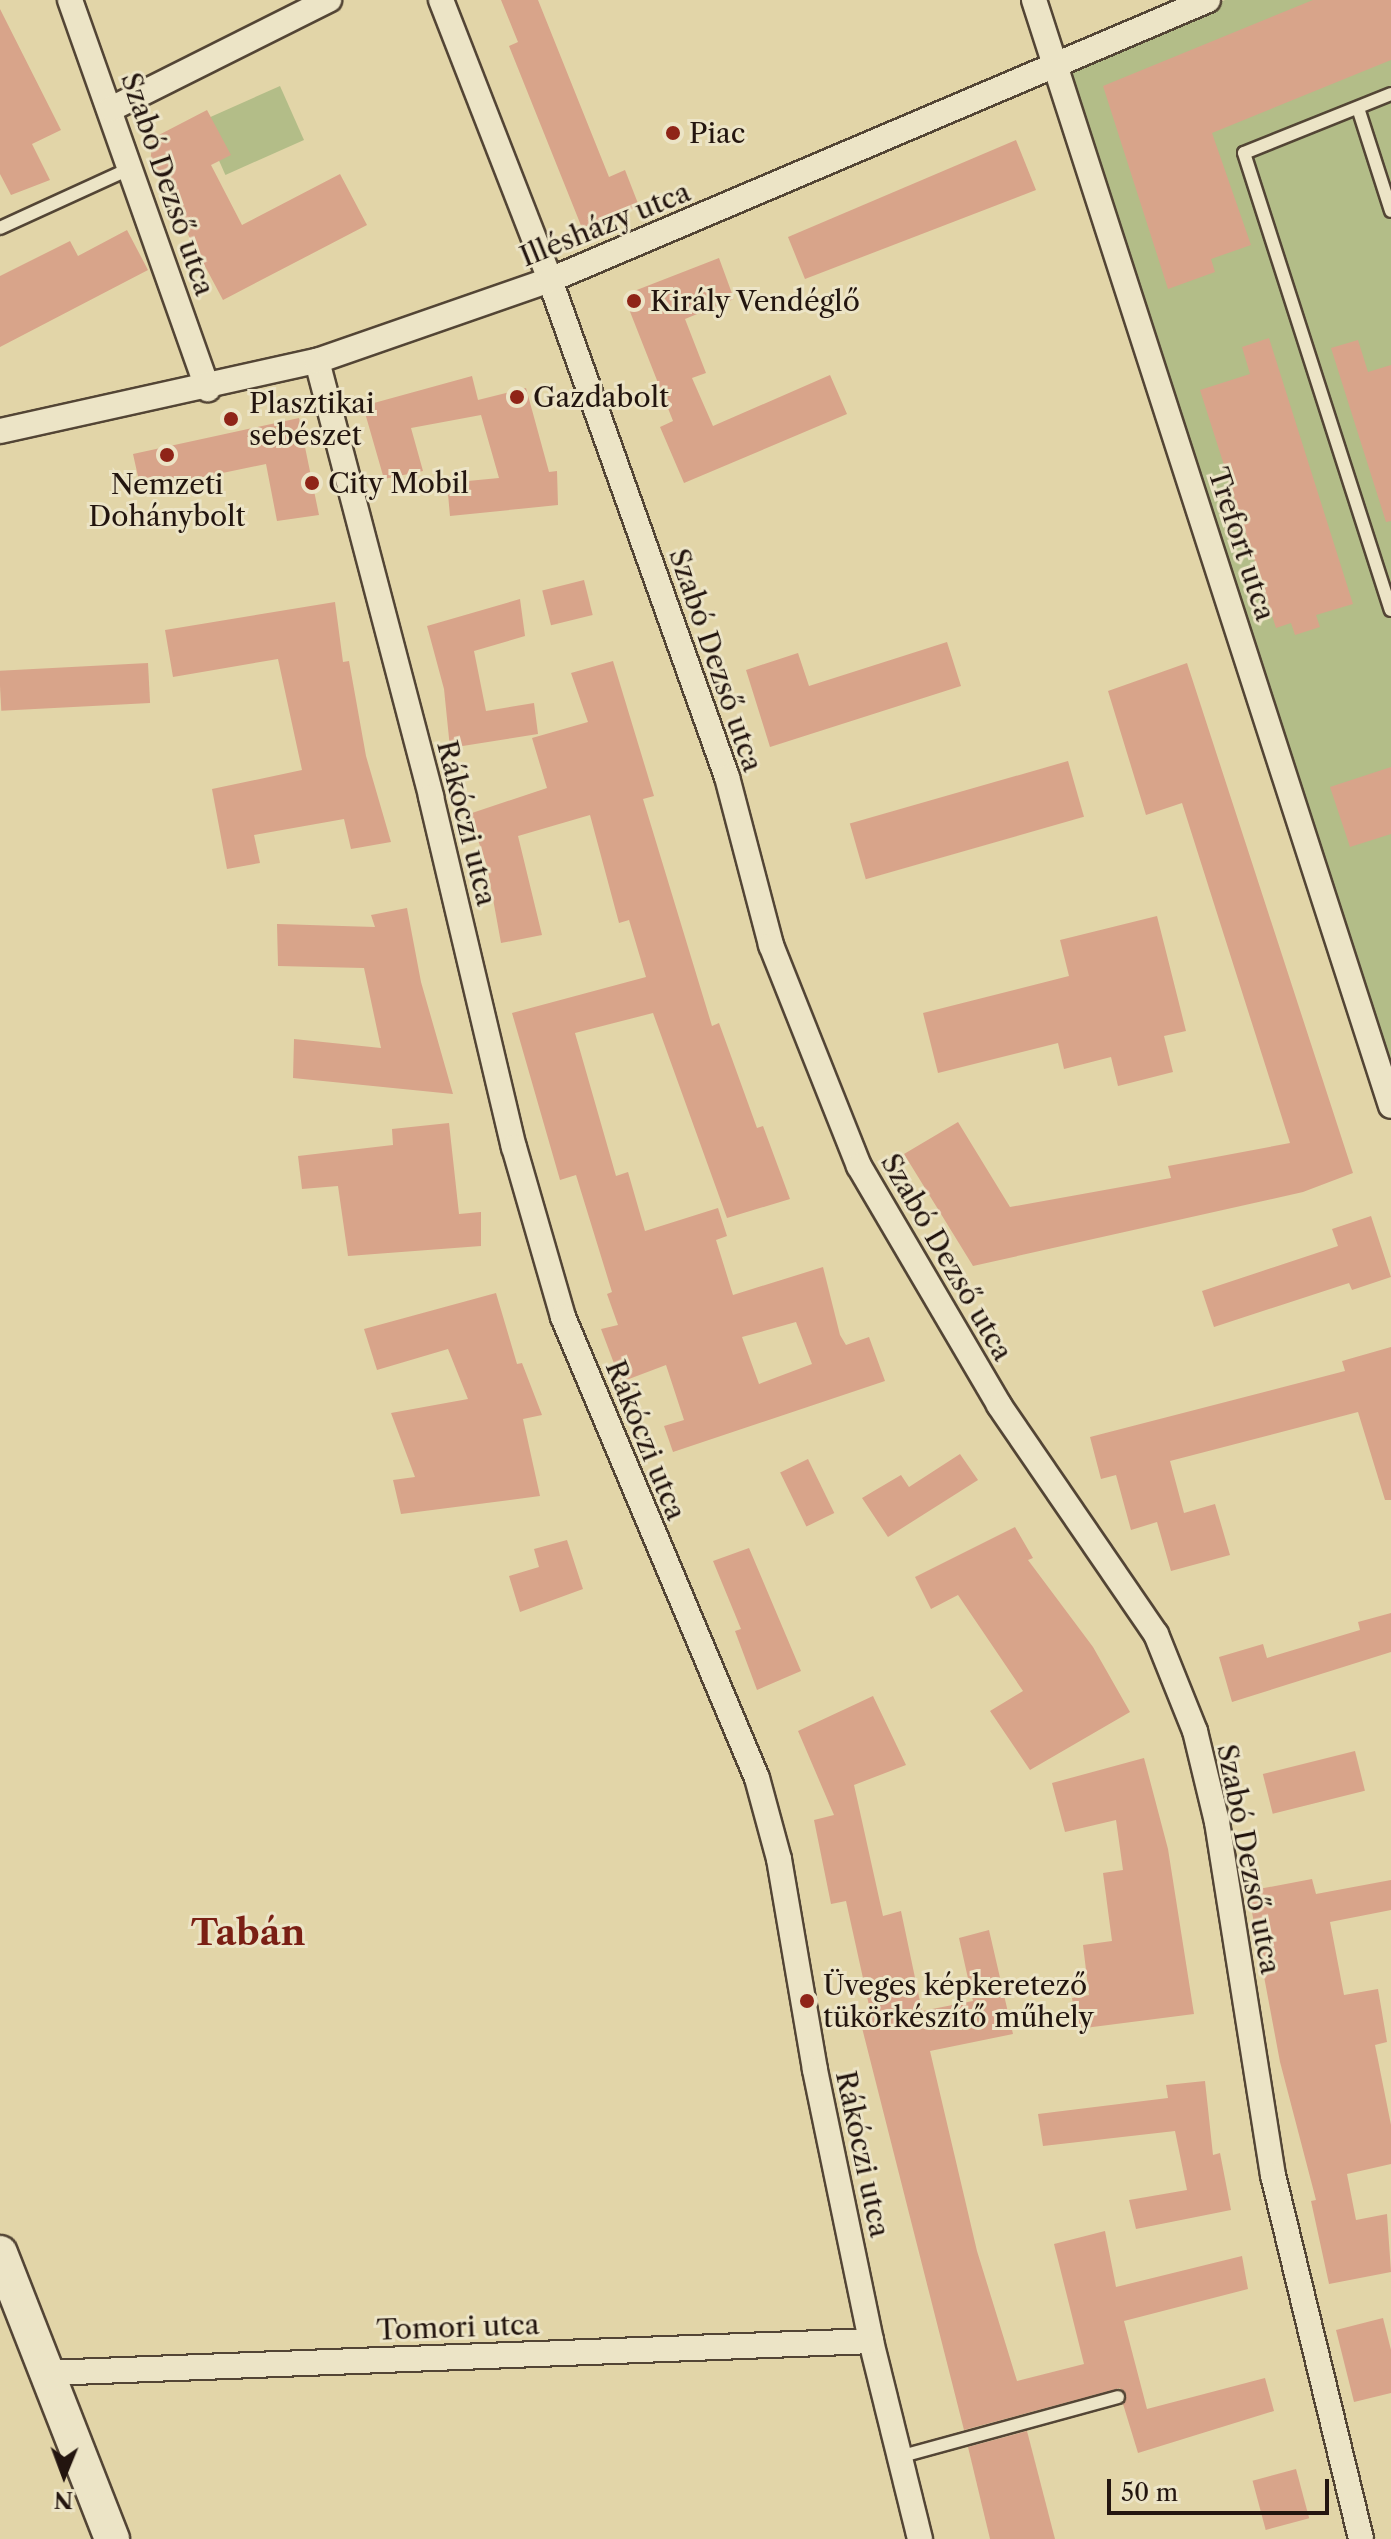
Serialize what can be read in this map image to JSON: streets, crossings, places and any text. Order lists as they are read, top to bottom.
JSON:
{
  "streets": {
    "street": [
      "Szabó Dezső utca",
      "Illésházy utca",
      "Trefort utca",
      "Rákóczi utca",
      "Tomori utca"
    ]
  },
  "crossings": [
    ["Szabó Dezső utca", "Illésházy utca"],
    ["Illésházy utca", "Trefort utca"],
    ["Illésházy utca", "Rákóczi utca"],
    ["Rákóczi utca", "Tomori utca"]
  ],
  "districts": ["Tabán"],
  "places": [
    "Piac",
    "Király Vendéglő",
    "Gazdabolt",
    "Plasztikai sebészet",
    "Nemzeti Dohánybolt",
    "City Mobil",
    "Üveges képkeretező tükörkészítő műhely"
  ],
  "scale_bar": "50 m",
  "north": "bottom"
}
